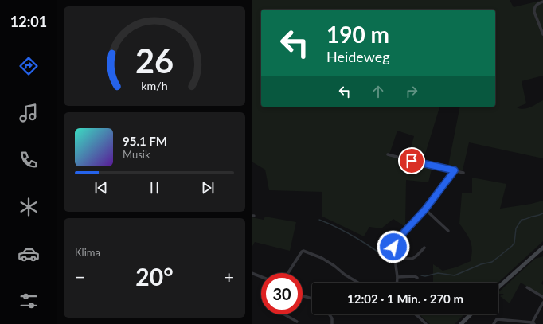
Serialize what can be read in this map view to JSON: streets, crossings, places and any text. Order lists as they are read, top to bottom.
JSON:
{
  "page": {
    "tabs": "12:01",
    "turn": ["190 m", "Heideweg"],
    "song": ["95.1 FM", "Musik"],
    "tile": "Klima",
    "heat": ["−", "20°", "+"],
    "limit": "30",
    "trip": "12:02 · 1 Min. · 270 m",
    "gauge": ["26", "km/h"]
  }
}
